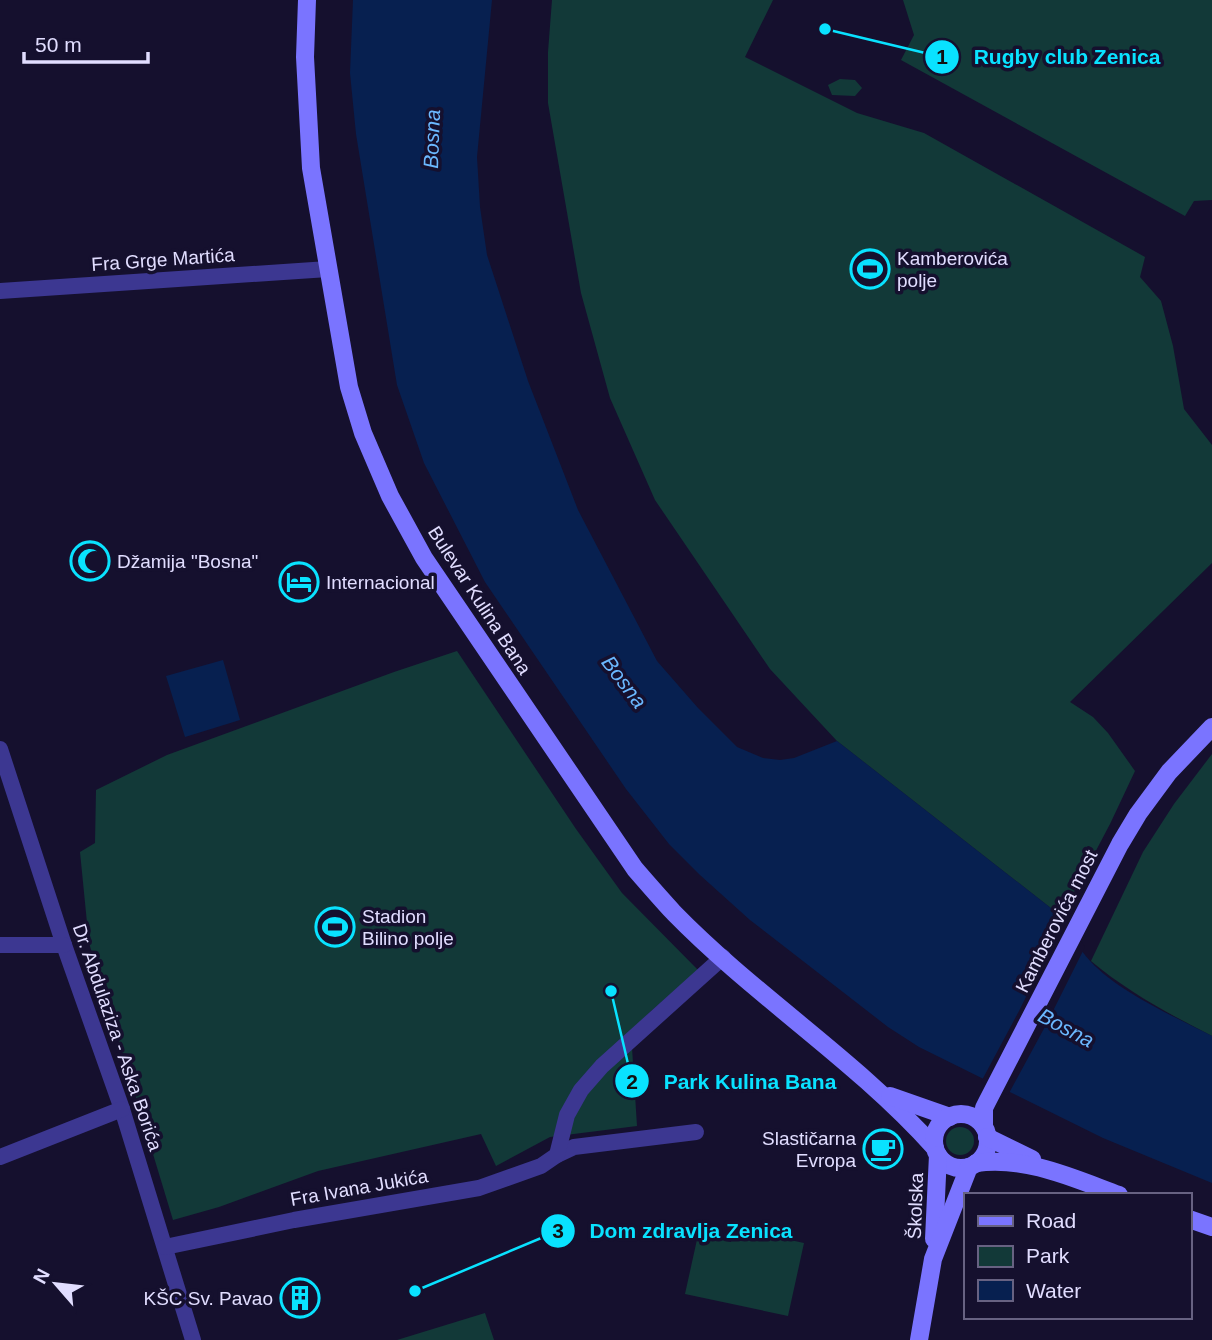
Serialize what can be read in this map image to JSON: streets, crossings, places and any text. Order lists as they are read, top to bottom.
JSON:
{
  "streets": {
    "street": [
      "Fra Grge Martića",
      "Bulevar Kulina Bana",
      "Kamberovića most",
      "Dr. Abdulaziza - Aska Borića",
      "Fra Ivana Jukića",
      "Školska"
    ]
  },
  "crossings": [
    ["Fra Grge Martića", "Bulevar Kulina Bana"],
    ["Bulevar Kulina Bana", "Školska"],
    ["Dr. Abdulaziza - Aska Borića", "Fra Ivana Jukića"]
  ],
  "water": ["Bosna"],
  "places": {
    "other": ["Rugby club Zenica", "Park Kulina Bana", "Dom zdravlja Zenica"],
    "sports": ["Kamberovića polje", "Stadion Bilino polje"],
    "mosque": ["Džamija \"Bosna\""],
    "hotel": ["Internacional"],
    "cafe": ["Slastičarna Evropa"],
    "building": ["KŠC Sv. Pavao"]
  },
  "legend": ["Road", "Park", "Water"],
  "scale_bar": "50 m",
  "north": "top left"
}
